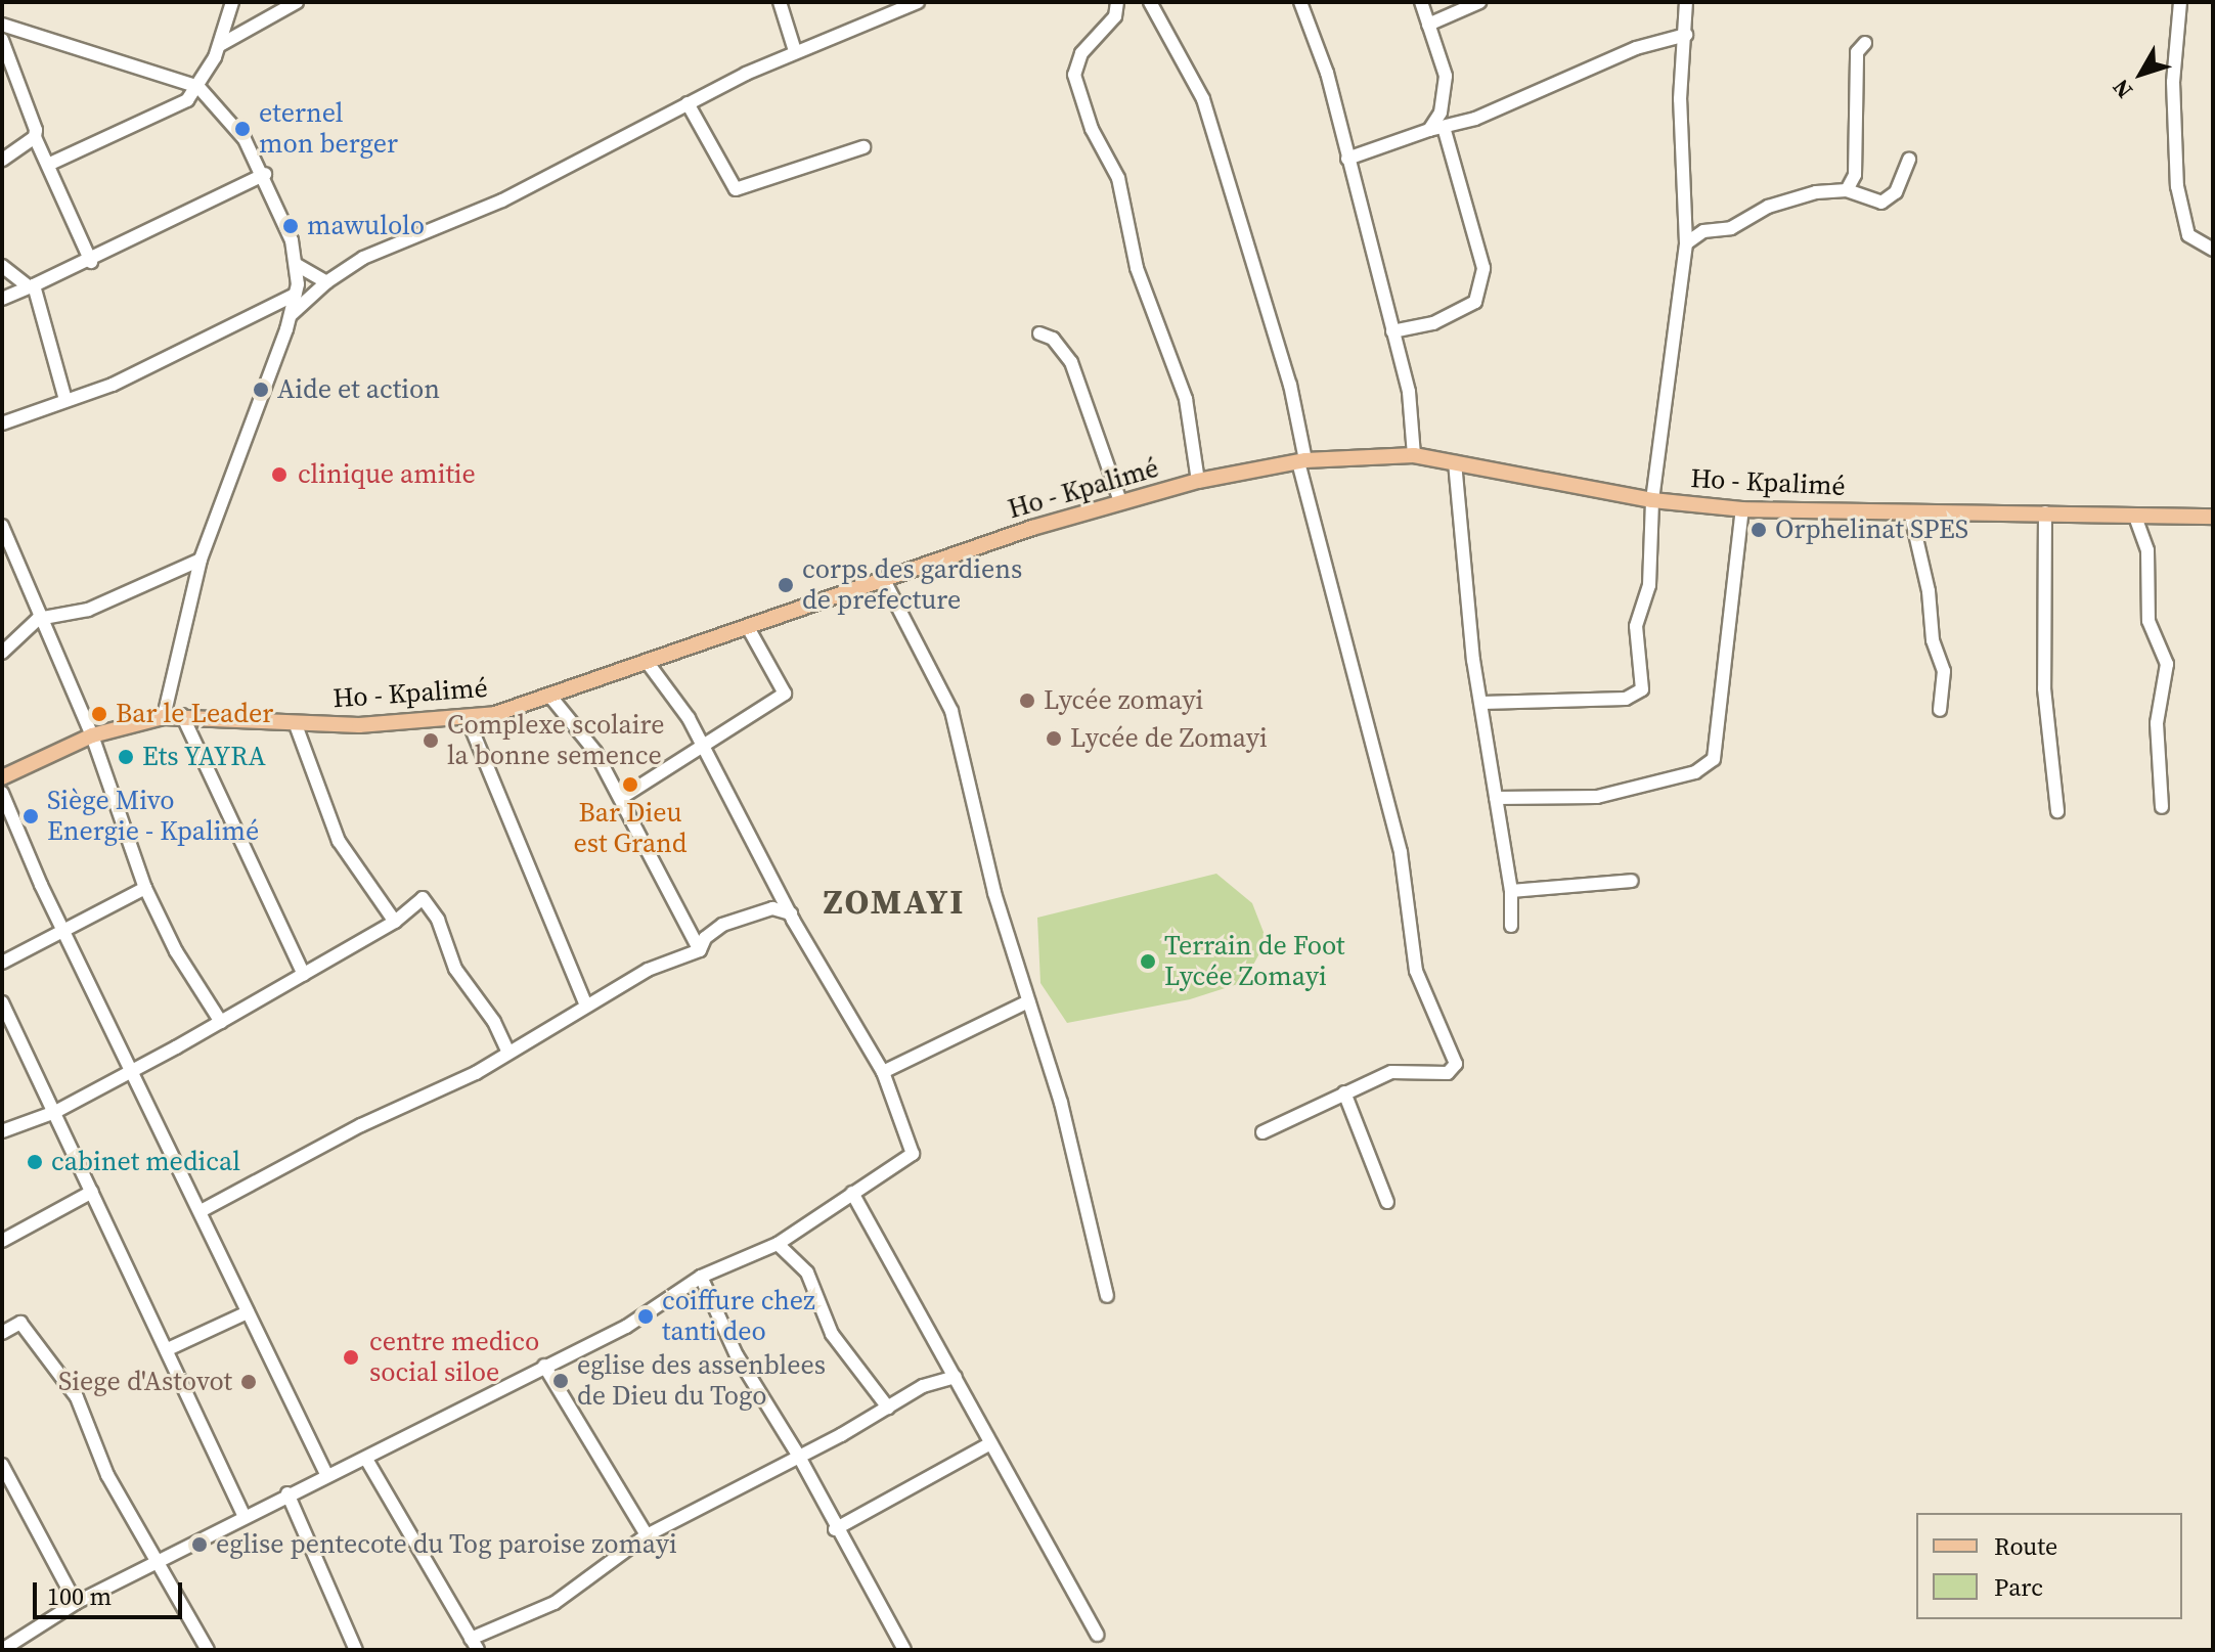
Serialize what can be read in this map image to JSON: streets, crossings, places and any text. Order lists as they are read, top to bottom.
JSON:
{
  "streets": {
    "main road": ["Ho - Kpalimé"]
  },
  "districts": ["ZOMAYI"],
  "places": [
    "eternel mon berger",
    "mawulolo",
    "Aide et action",
    "clinique amitie",
    "Orphelinat SPES",
    "corps des gardiens de prefecture",
    "Lycée zomayi",
    "Bar le Leader",
    "Lycée de Zomayi",
    "Complexe scolaire la bonne semence",
    "Ets YAYRA",
    "Bar Dieu est Grand",
    "Siège Mivo Energie - Kpalimé",
    "Terrain de Foot Lycée Zomayi",
    "cabinet medical",
    "coiffure chez tanti deo",
    "centre medico social siloe",
    "eglise des assenblees de Dieu du Togo",
    "Siege d'Astovot",
    "eglise pentecote du Tog paroise zomayi"
  ],
  "legend": ["Route", "Parc"],
  "scale_bar": "100 m",
  "north": "bottom left"
}
